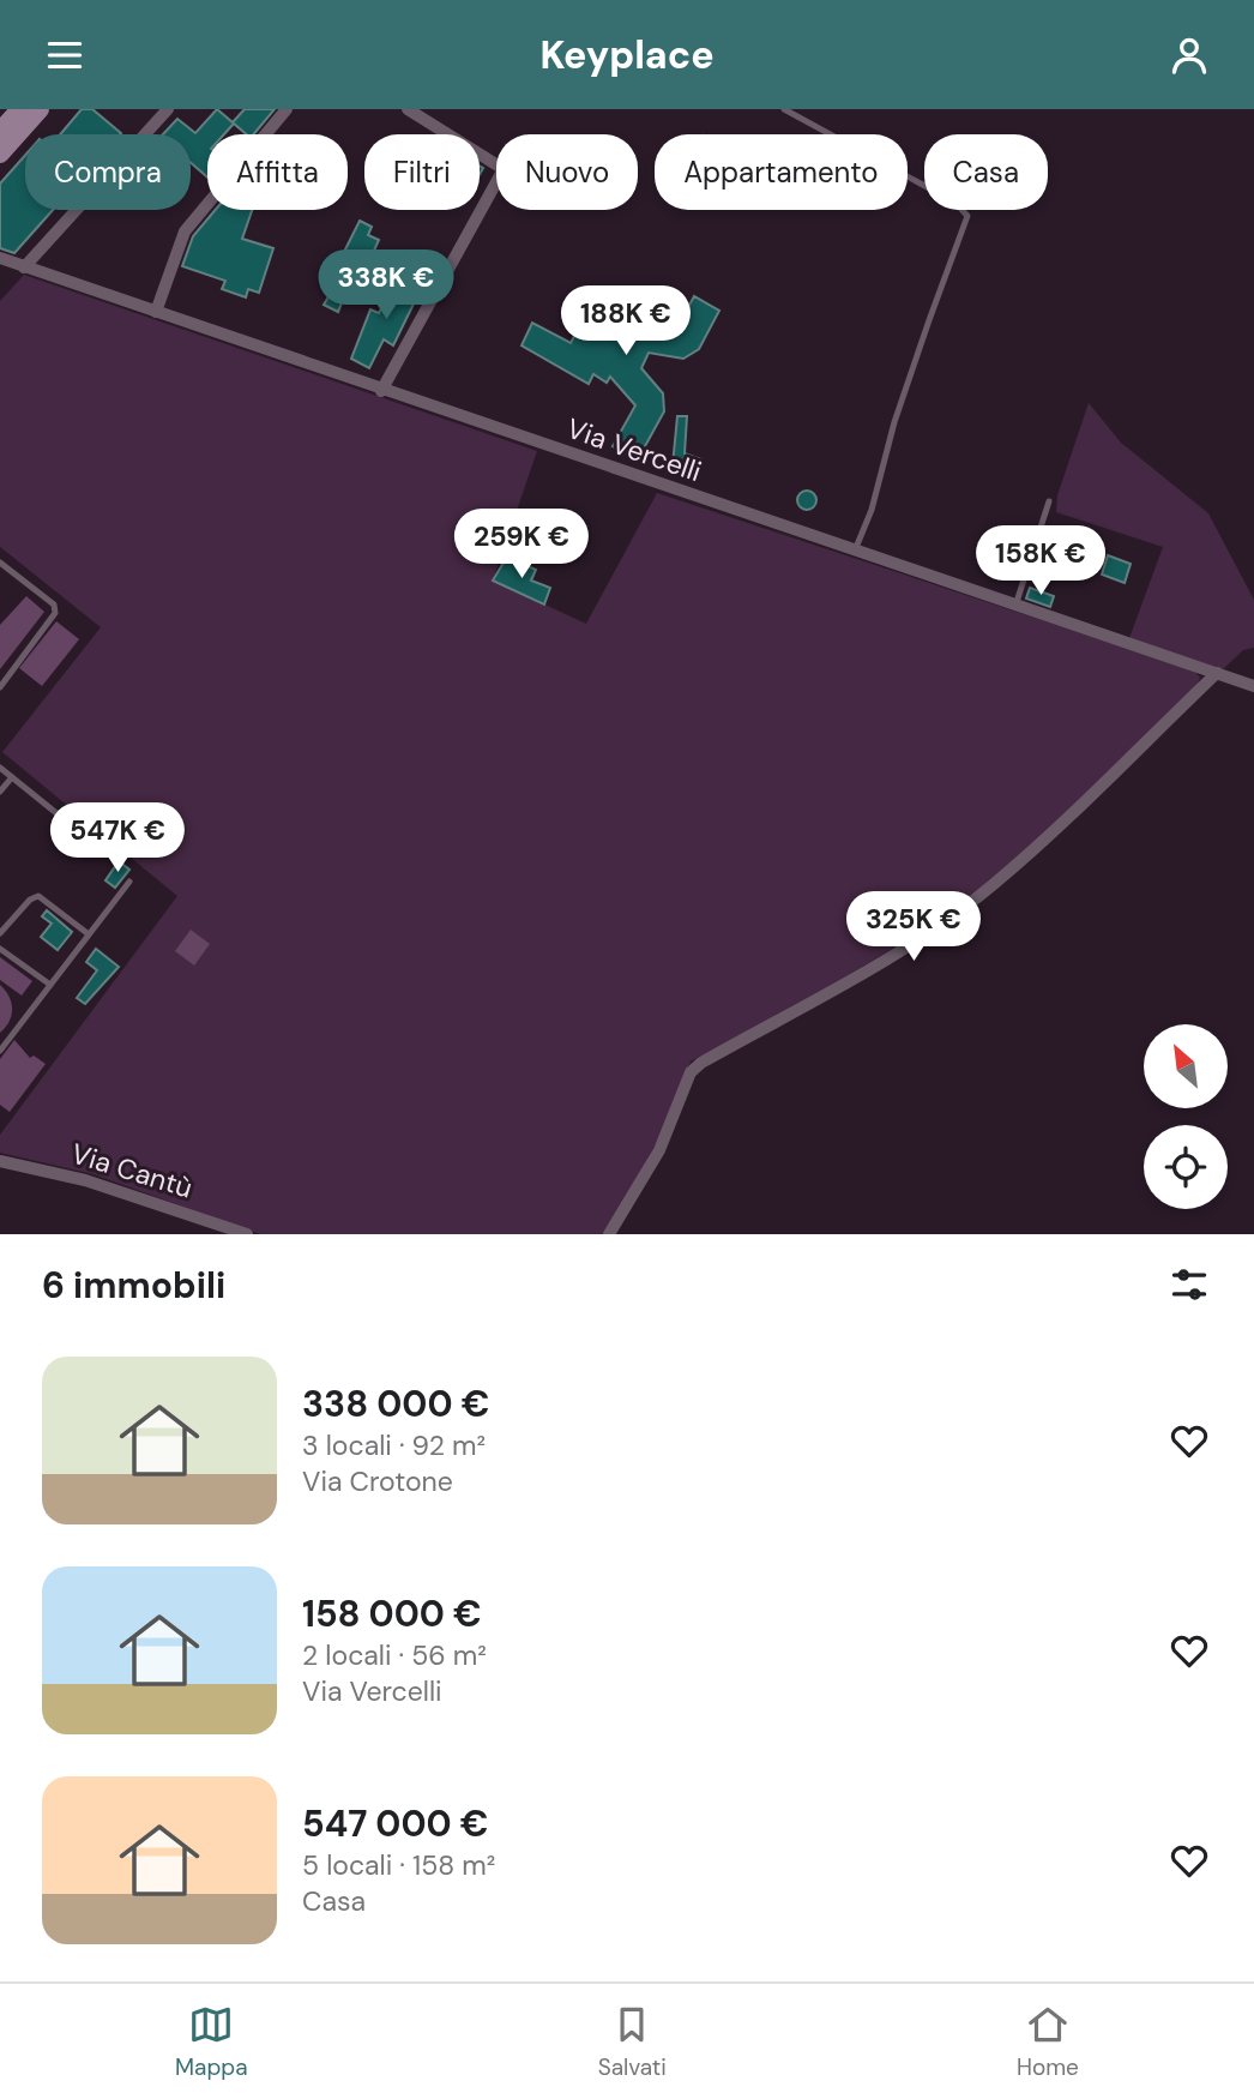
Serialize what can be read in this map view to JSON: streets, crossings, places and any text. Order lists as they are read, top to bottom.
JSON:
{
  "streets": {
    "street": ["Via Vercelli", "Via Cantù"]
  },
  "north": "top left",
  "page": {
    "header": "Keyplace",
    "chip": [
      "Compra",
      "Affitta",
      "Filtri",
      "Nuovo",
      "Appartamento",
      "Casa"
    ],
    "price": [
      "338K €",
      "188K €",
      "259K €",
      "158K €",
      "547K €",
      "325K €"
    ],
    "heading": "6 immobili",
    "list": [
      {
        "name": "338 000 €",
        "note": "3 locali · 92 m² · Via Crotone"
      },
      {
        "name": "158 000 €",
        "note": "2 locali · 56 m² · Via Vercelli"
      },
      {
        "name": "547 000 €",
        "note": "5 locali · 158 m² · Casa"
      }
    ],
    "tabs": ["Mappa", "Salvati", "Home"]
  }
}
